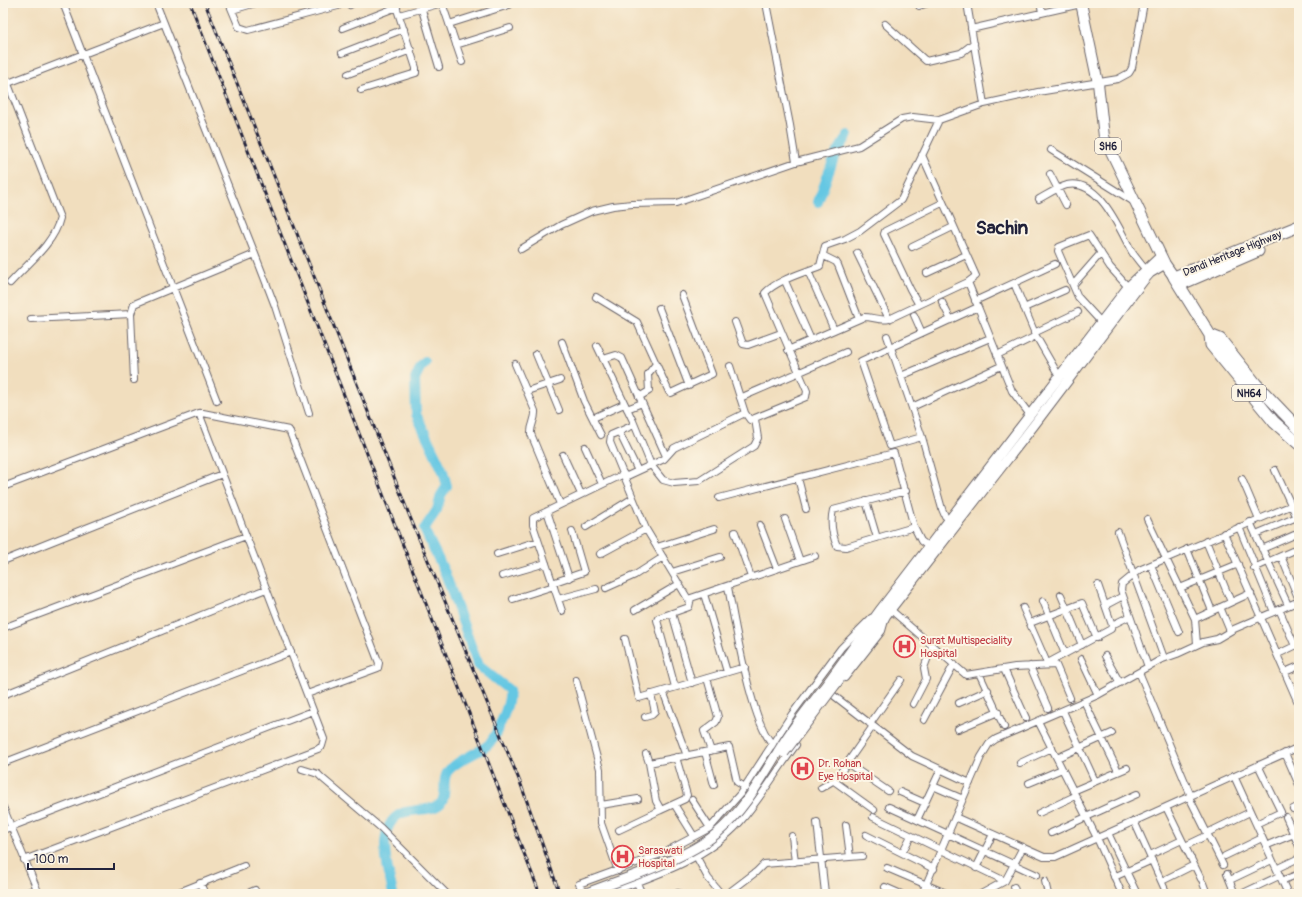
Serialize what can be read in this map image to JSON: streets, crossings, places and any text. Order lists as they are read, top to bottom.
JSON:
{
  "streets": {
    "highway": ["Dandi Heritage Highway", "NH64"],
    "main road": ["SH6"]
  },
  "crossings": [
    ["SH6", "Dandi Heritage Highway"]
  ],
  "districts": ["Sachin"],
  "places": {
    "hospital": ["Surat Multispeciality Hospital", "Dr. Rohan Eye Hospital", "Saraswati Hospital"]
  },
  "scale_bar": "100 m"
}
